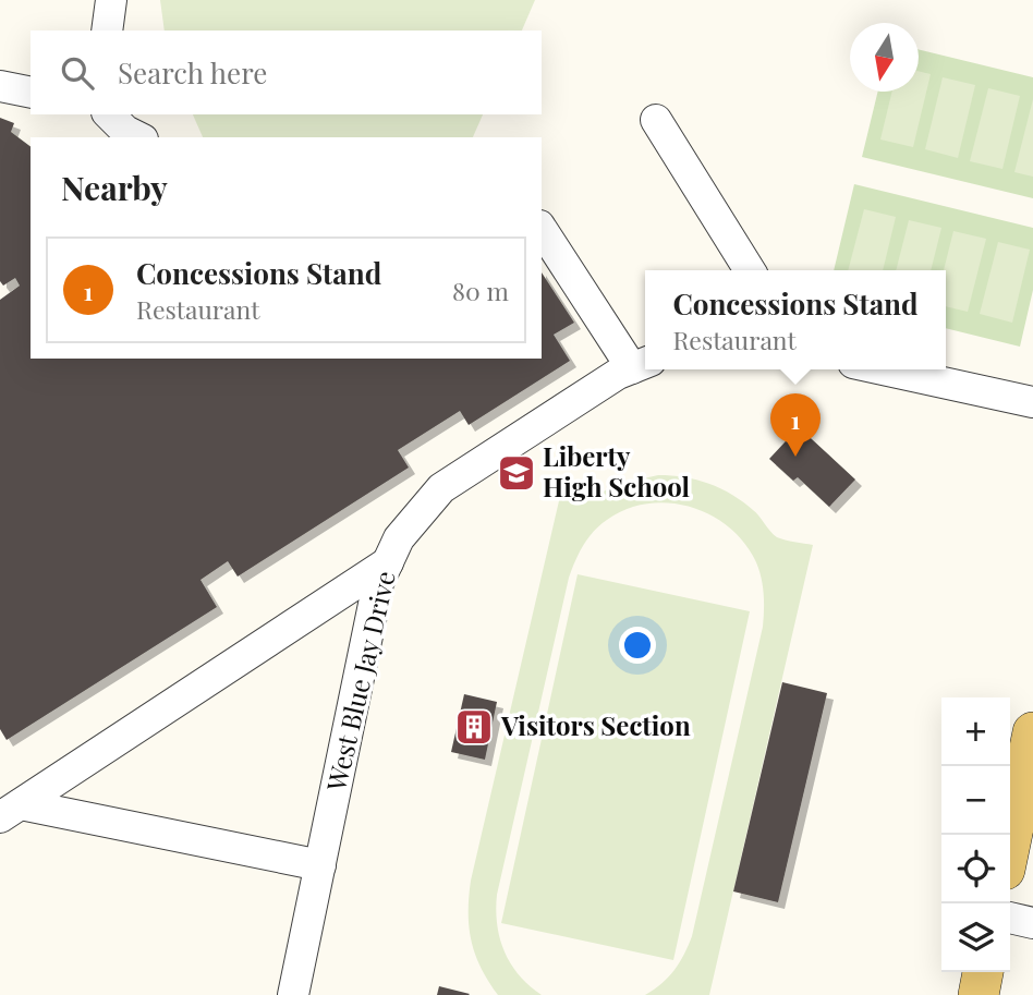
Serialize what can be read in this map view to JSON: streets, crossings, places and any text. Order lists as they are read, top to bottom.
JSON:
{
  "streets": {
    "lane": ["West Blue Jay Drive"]
  },
  "places": {
    "school or university": ["Liberty High School"],
    "building": ["Visitors Section"]
  },
  "north": "bottom",
  "page": {
    "search": "Search here",
    "heading": "Nearby",
    "list": [
      {
        "mark": "1",
        "name": "Concessions Stand",
        "note": "Restaurant",
        "value": "80 m"
      }
    ],
    "popup": ["Concessions Stand", "Restaurant"],
    "pins": "1",
    "map_buttons": ["+", "−"]
  }
}
